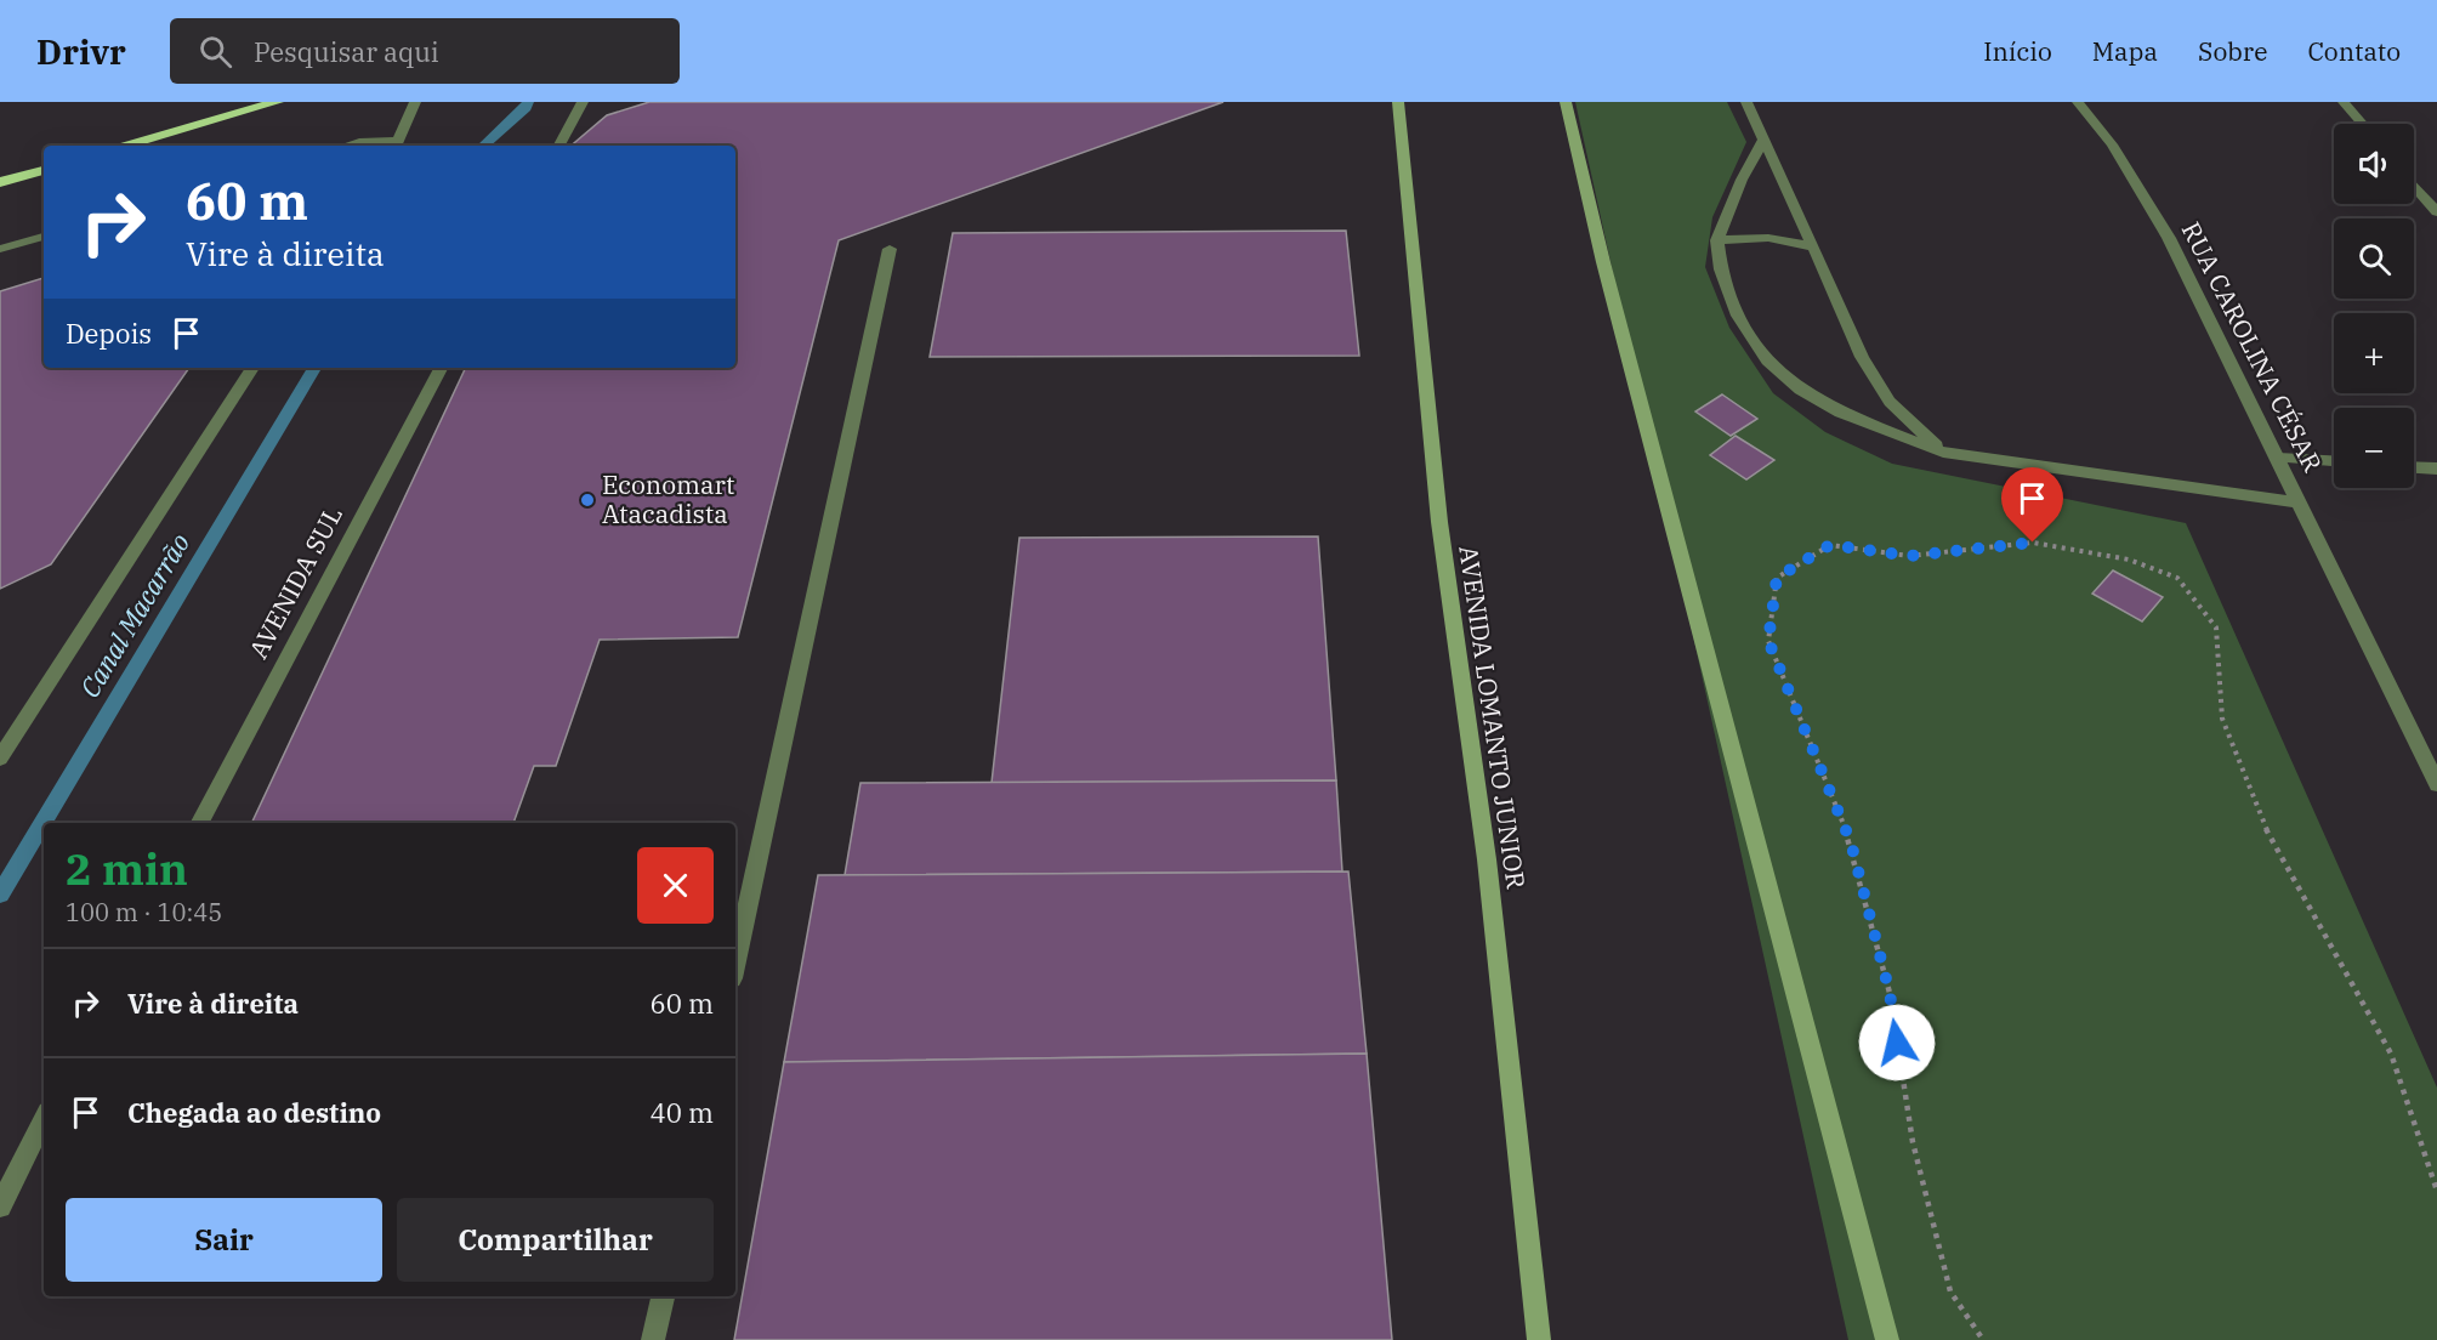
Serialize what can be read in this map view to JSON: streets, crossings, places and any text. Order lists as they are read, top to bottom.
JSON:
{
  "streets": {
    "main road": ["AVENIDA LOMANTO JUNIOR"],
    "street": ["RUA CAROLINA CÉSAR", "AVENIDA SUL"]
  },
  "water": ["Canal Macarrão"],
  "places": ["Economart Atacadista"],
  "page": {
    "header": "Drivr",
    "search": "Pesquisar aqui",
    "nav": [
      "Início",
      "Mapa",
      "Sobre",
      "Contato"
    ],
    "map_buttons": ["+", "−"],
    "turn": ["60 m", "Vire à direita"],
    "then": "Depois",
    "heading": ["2 min", "100 m · 10:45"],
    "list": [
      {
        "name": "Vire à direita",
        "value": "60 m"
      },
      {
        "name": "Chegada ao destino",
        "value": "40 m"
      }
    ],
    "buttons": ["Sair", "Compartilhar"]
  }
}
